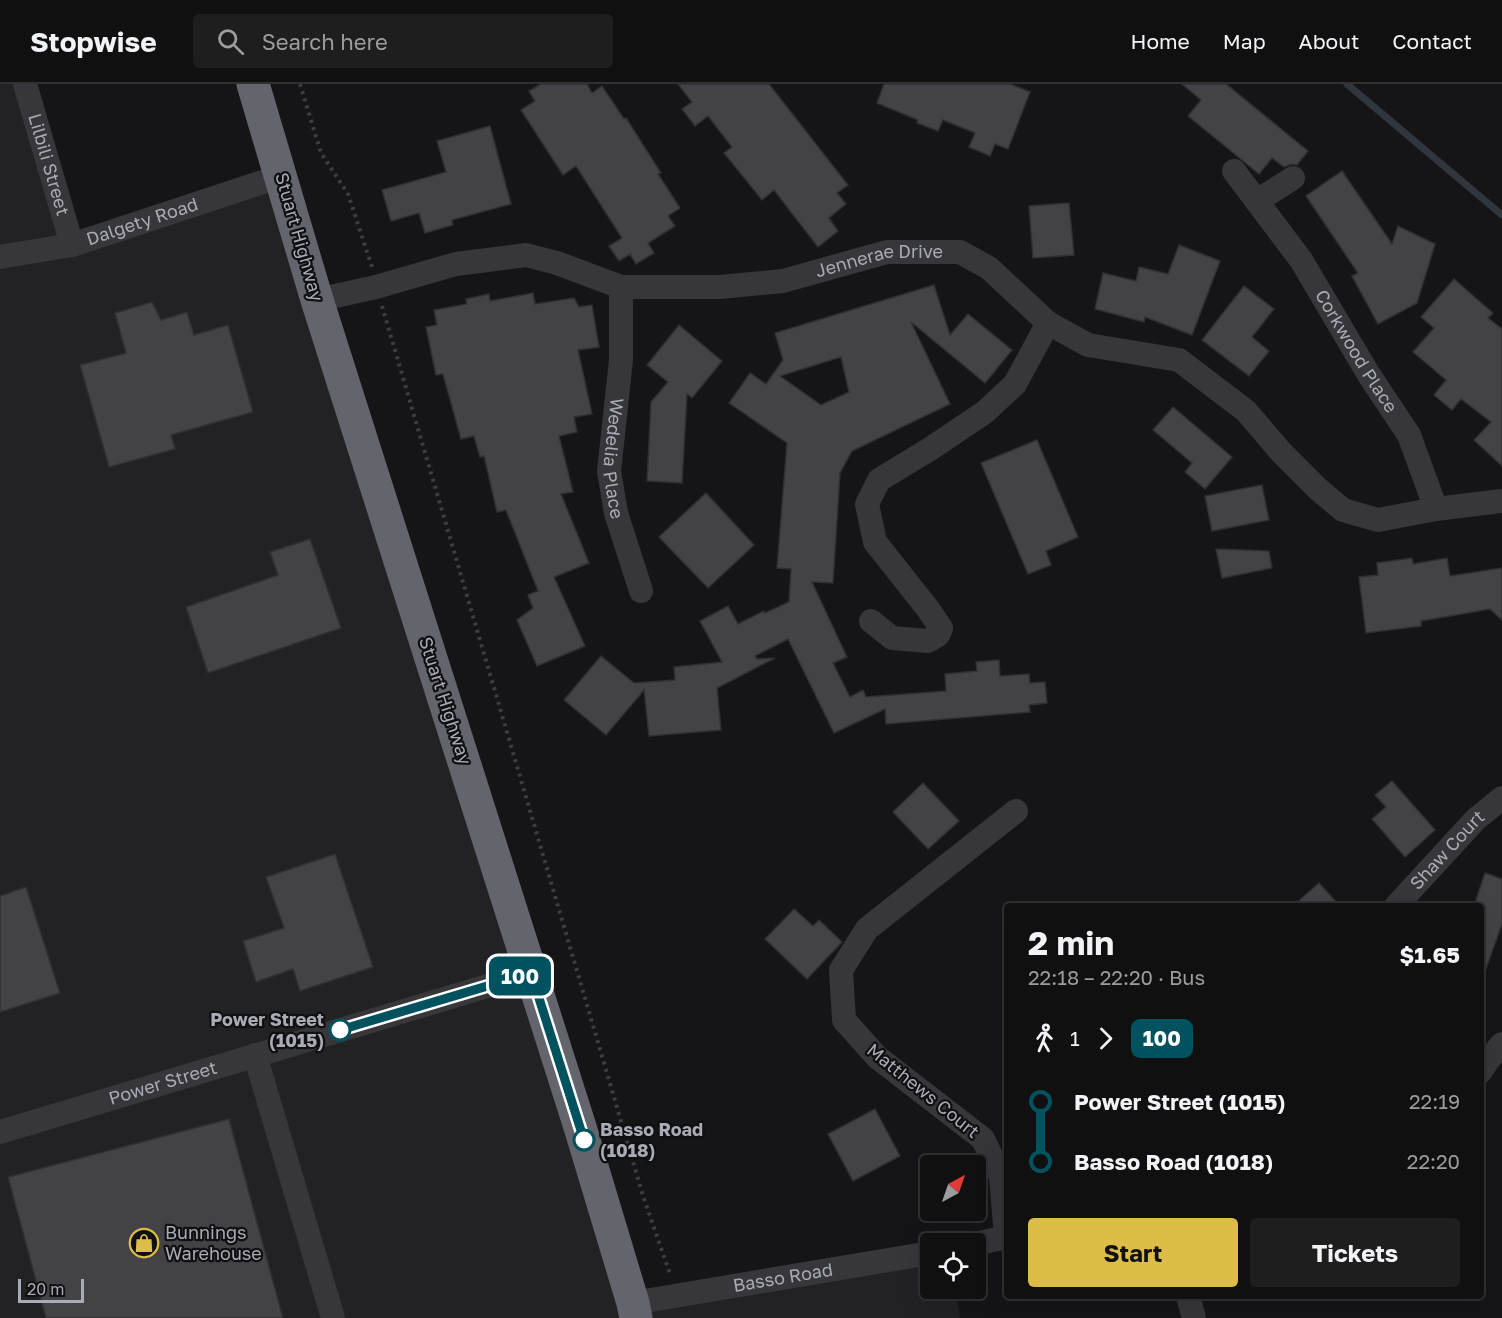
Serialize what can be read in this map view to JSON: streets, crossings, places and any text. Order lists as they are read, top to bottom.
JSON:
{
  "streets": {
    "highway": ["Stuart Highway"],
    "street": [
      "Lilbili Street",
      "Dalgety Road",
      "Jennerae Drive",
      "Corkwood Place",
      "Wedelia Place",
      "Shaw Court",
      "Power Street",
      "Matthews Court",
      "Basso Road"
    ]
  },
  "crossings": [
    ["Lilbili Street", "Dalgety Road"],
    ["Dalgety Road", "Stuart Highway"],
    ["Stuart Highway", "Jennerae Drive"],
    ["Stuart Highway", "Power Street"],
    ["Stuart Highway", "Basso Road"],
    ["Jennerae Drive", "Corkwood Place"],
    ["Jennerae Drive", "Wedelia Place"]
  ],
  "places": {
    "other": ["Power Street (1015)", "Basso Road (1018)"],
    "shop": ["Bunnings Warehouse"]
  },
  "lines": ["bus line 100"],
  "scale_bar": "20 m",
  "north": "top right",
  "page": {
    "header": "Stopwise",
    "search": "Search here",
    "nav": [
      "Home",
      "Map",
      "About",
      "Contact"
    ],
    "on_map": "100",
    "heading": ["2 min", "22:18 – 22:20 · Bus", "$1.65"],
    "legs": ["1", "100"],
    "list": [
      {
        "name": "Power Street (1015)",
        "value": "22:19"
      },
      {
        "name": "Basso Road (1018)",
        "value": "22:20"
      }
    ],
    "buttons": ["Start", "Tickets"],
    "scale": "20 m"
  }
}
